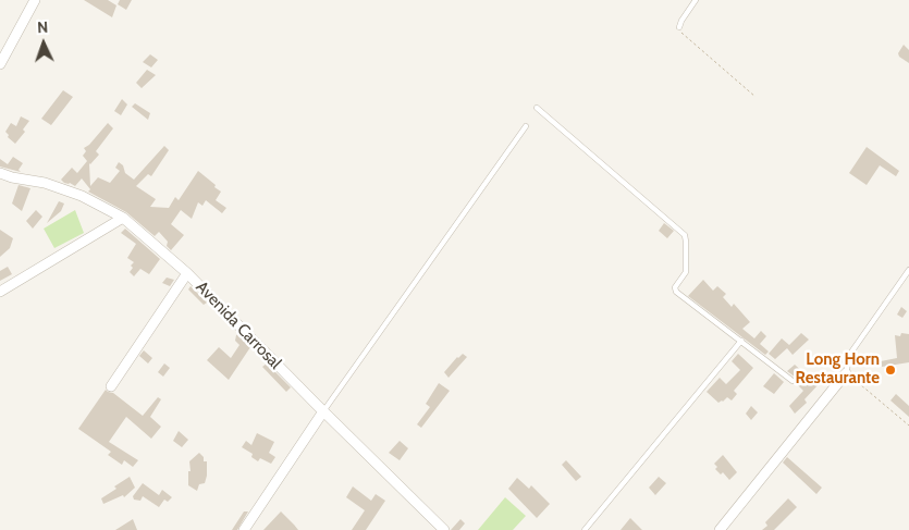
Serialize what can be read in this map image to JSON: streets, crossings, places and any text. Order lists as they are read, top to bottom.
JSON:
{
  "streets": {
    "street": ["Avenida Carrosal"]
  },
  "places": ["Long Horn Restaurante"],
  "north": "top"
}
